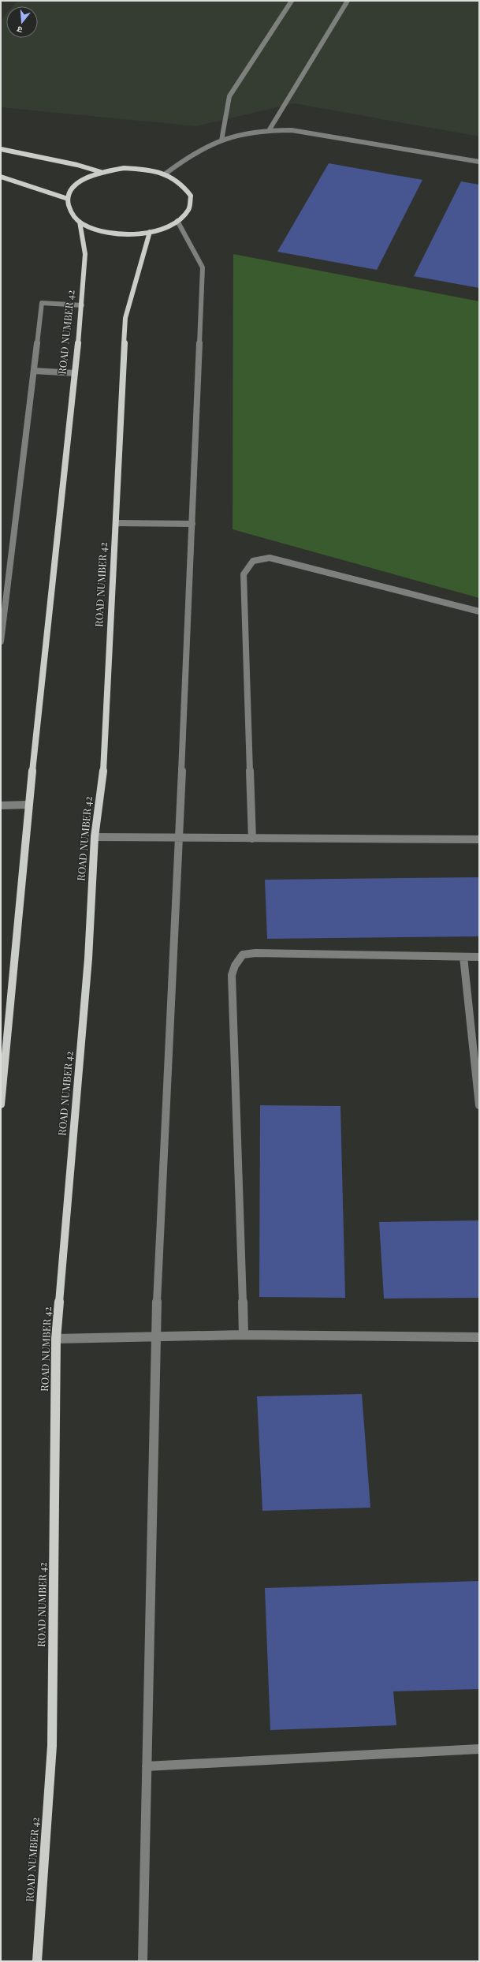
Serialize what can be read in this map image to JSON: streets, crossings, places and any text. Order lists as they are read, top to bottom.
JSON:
{
  "streets": {
    "main road": ["ROAD NUMBER 42"]
  },
  "north": "bottom"
}
